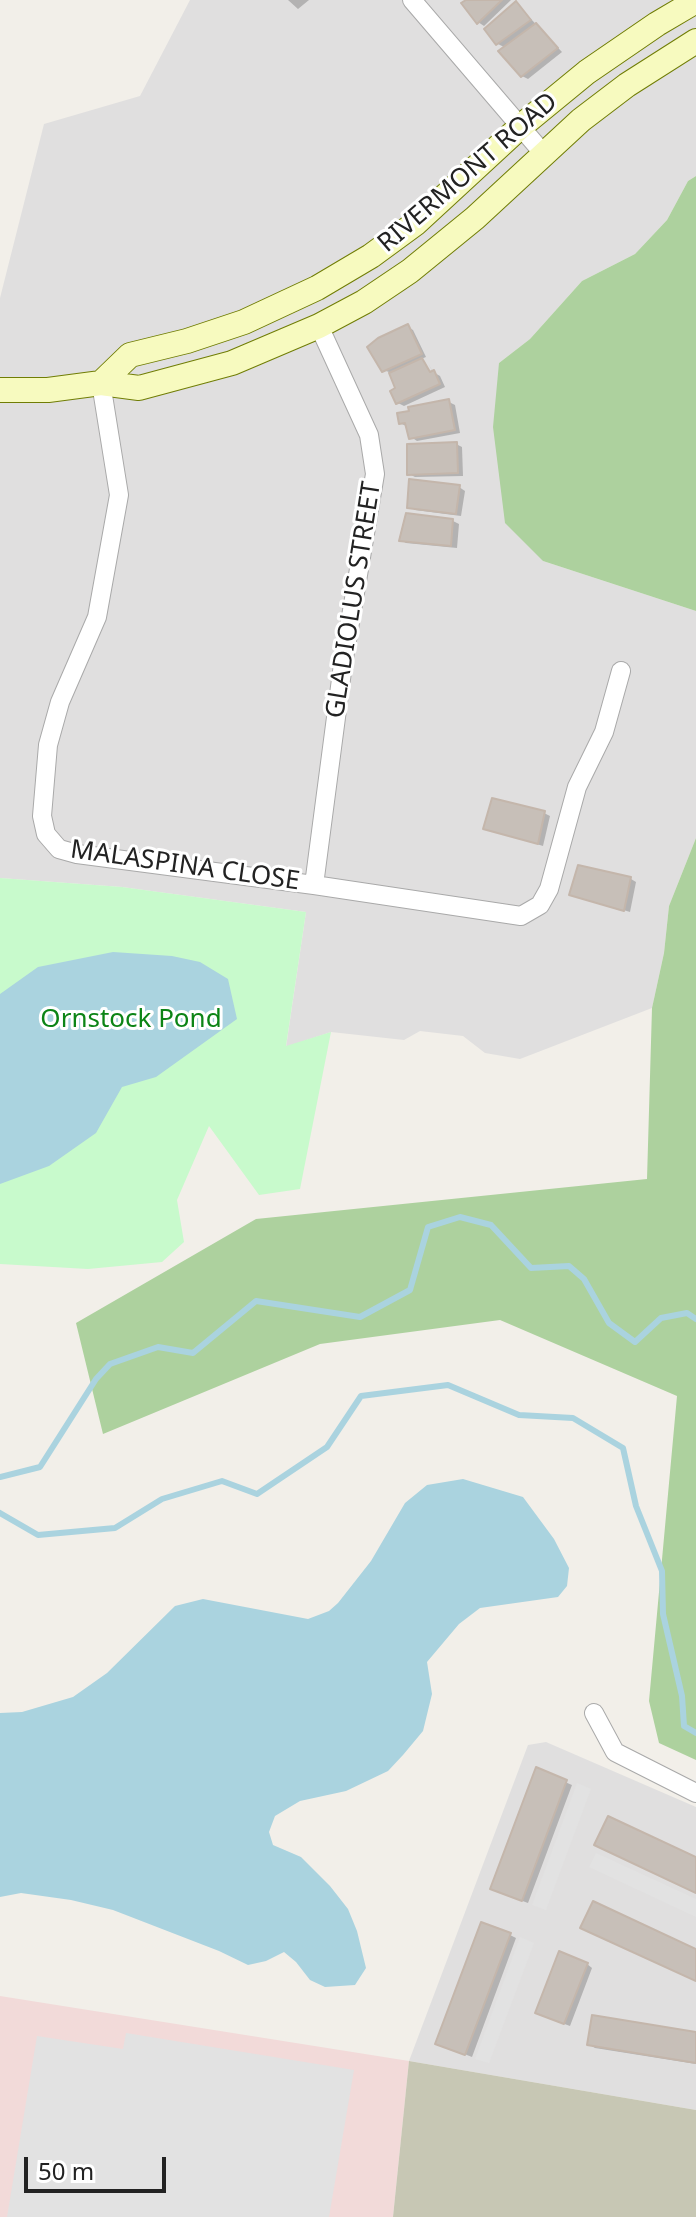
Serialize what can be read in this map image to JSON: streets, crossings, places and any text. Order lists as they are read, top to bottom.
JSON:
{
  "streets": {
    "street": ["RIVERMONT ROAD", "GLADIOLUS STREET", "MALASPINA CLOSE"]
  },
  "crossings": [
    ["RIVERMONT ROAD", "GLADIOLUS STREET"],
    ["RIVERMONT ROAD", "MALASPINA CLOSE"],
    ["GLADIOLUS STREET", "MALASPINA CLOSE"]
  ],
  "parks": ["Ornstock Pond"],
  "scale_bar": "50 m"
}
